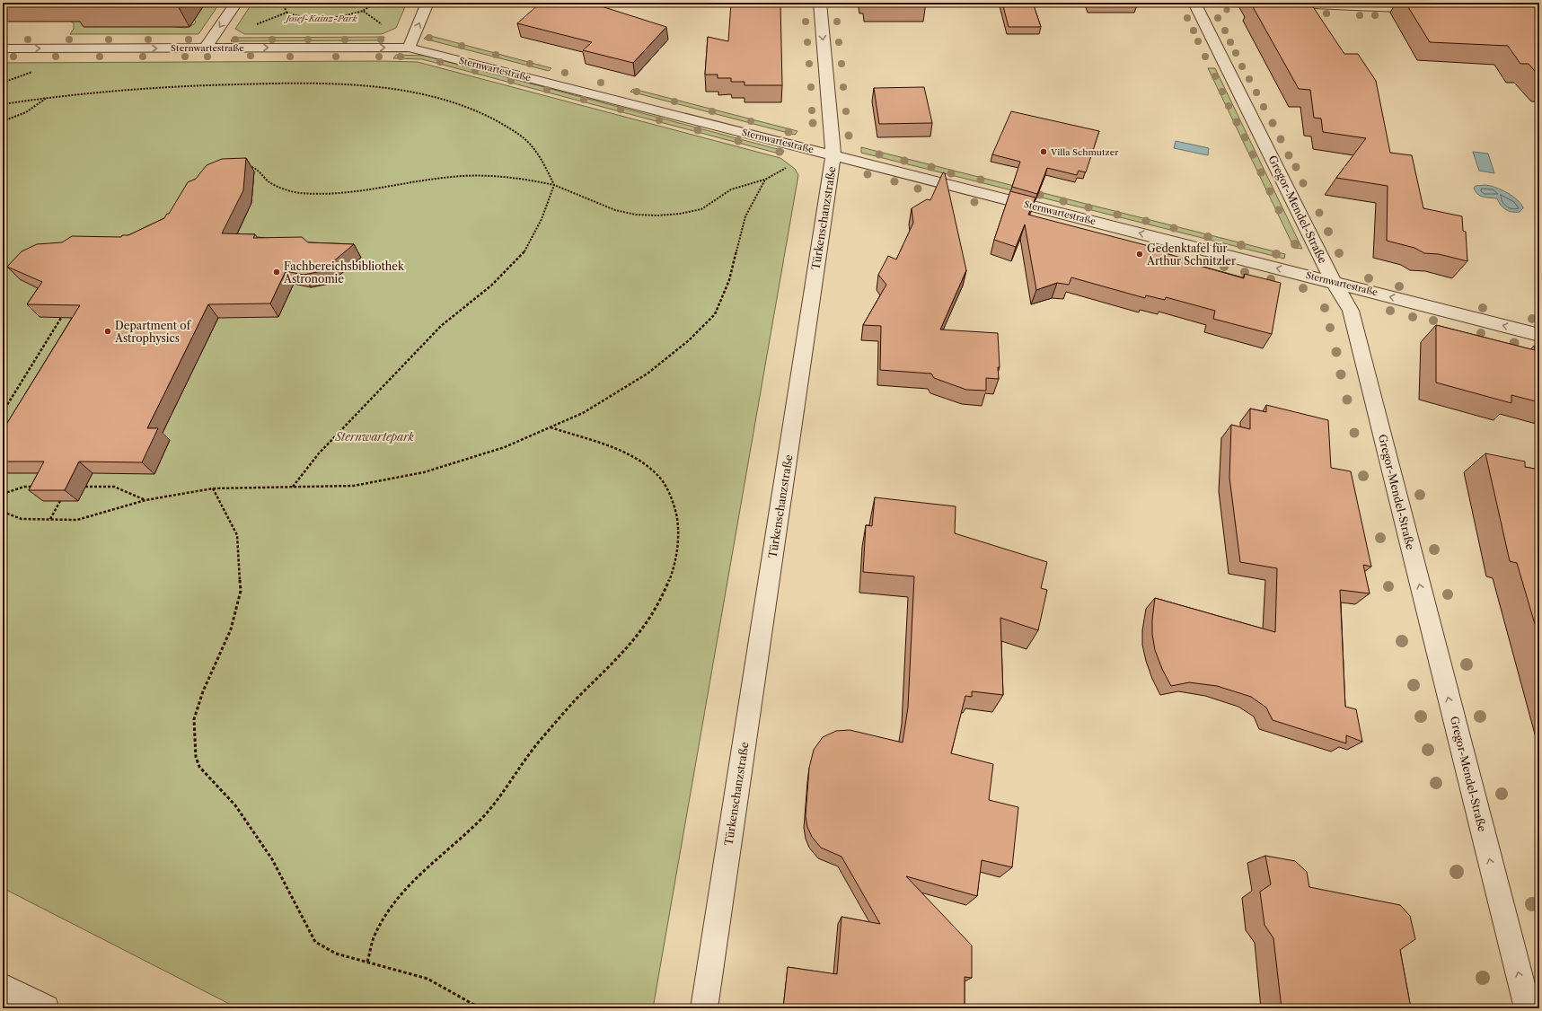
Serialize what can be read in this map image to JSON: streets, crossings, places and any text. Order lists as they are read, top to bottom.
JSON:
{
  "streets": {
    "street": ["Sternwartestraße", "Gregor-Mendel-Straße", "Türkenschanzstraße"]
  },
  "crossings": [
    ["Sternwartestraße", "Gregor-Mendel-Straße"],
    ["Sternwartestraße", "Türkenschanzstraße"]
  ],
  "one_way": ["Gregor-Mendel-Straße"],
  "parks": ["Josef-Kainz-Park", "Sternwartepark"],
  "places": [
    "Villa Schmutzer",
    "Gedenktafel für Arthur Schnitzler",
    "Fachbereichsbibliothek Astronomie",
    "Department of Astrophysics"
  ]
}
